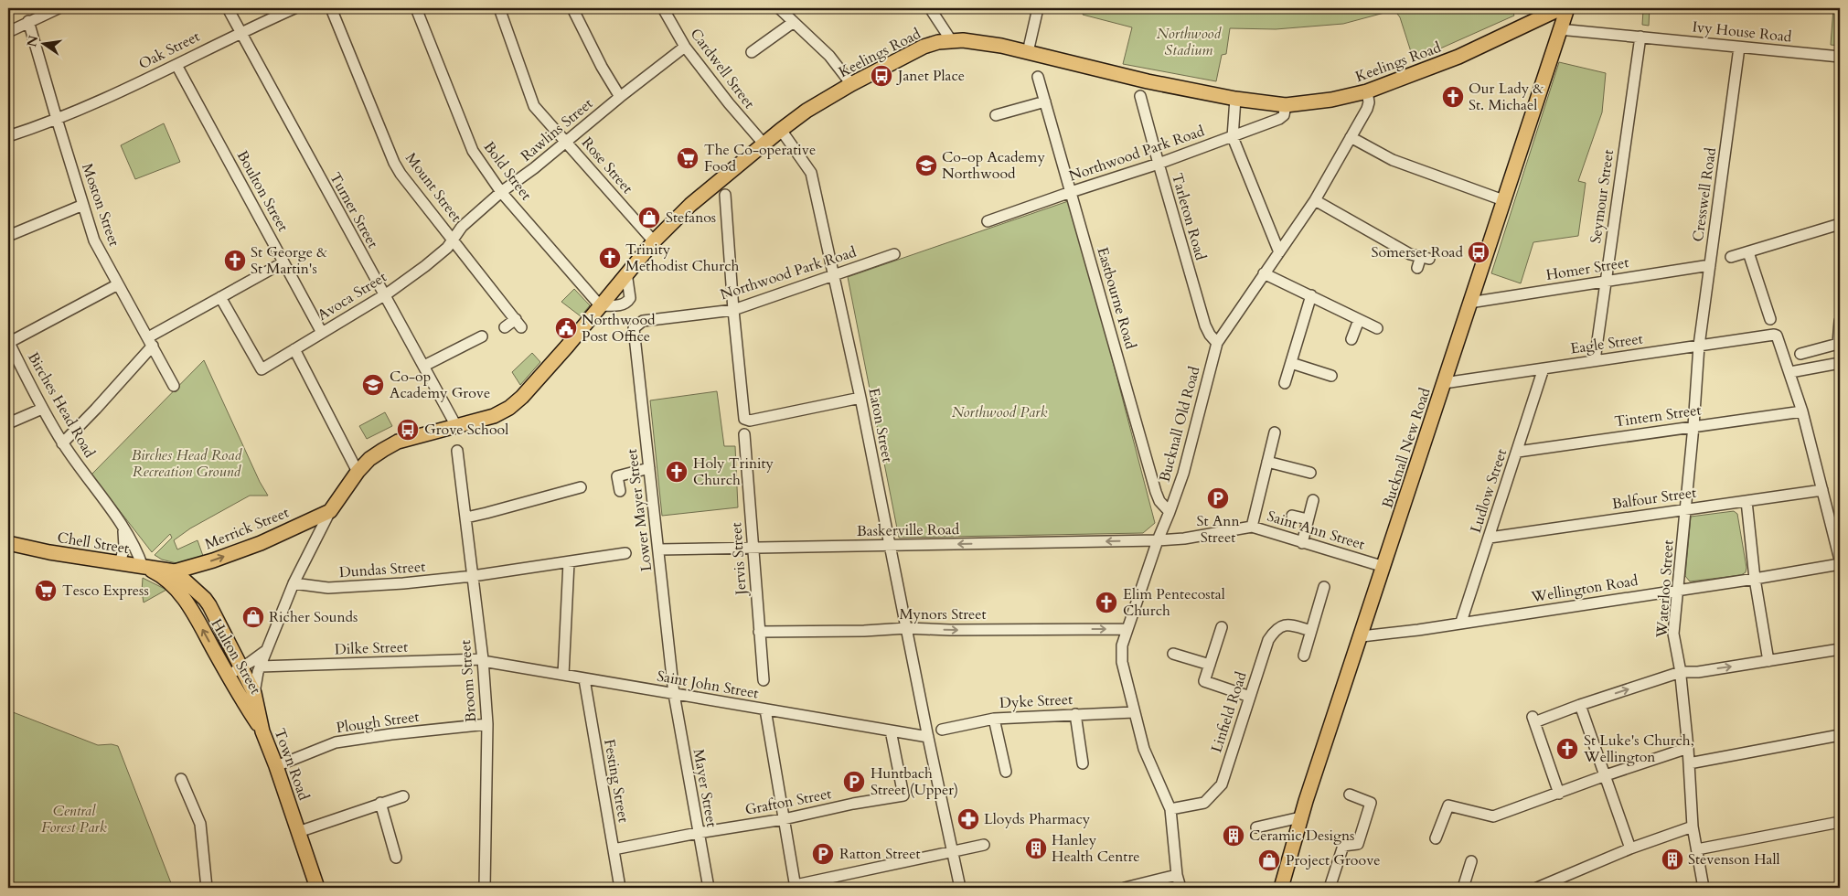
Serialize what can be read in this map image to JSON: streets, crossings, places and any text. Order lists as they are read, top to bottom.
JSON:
{
  "streets": {
    "main road": [
      "Keelings Road",
      "Bucknall New Road",
      "Merrick Street",
      "Chell Street",
      "Hulton Street",
      "Town Road"
    ],
    "street": [
      "Ivy House Road",
      "Oak Street",
      "Cardwell Street",
      "Rawlins Street",
      "Northwood Park Road",
      "Rose Street",
      "Bold Street",
      "Mount Street",
      "Boulton Street",
      "Cresswell Road",
      "Seymour Street",
      "Moston Street",
      "Turner Street",
      "Tarleton Road",
      "Homer Street",
      "Avoca Street",
      "Eastbourne Road",
      "Eagle Street",
      "Birches Head Road",
      "Tintern Street",
      "Bucknall Old Road",
      "Eaton Street",
      "Ludlow Street",
      "Balfour Street",
      "Lower Mayer Street",
      "Baskerville Road",
      "Saint Ann Street",
      "Jervis Street",
      "Dundas Street",
      "Wellington Road",
      "Waterloo Street",
      "Mynors Street",
      "Dilke Street",
      "Broom Street",
      "Saint John Street",
      "Dyke Street",
      "Linfield Road",
      "Plough Street",
      "Festing Street",
      "Mayer Street",
      "Grafton Street"
    ]
  },
  "crossings": [
    ["Ivy House Road", "Cresswell Road"],
    ["Ivy House Road", "Seymour Street"],
    ["Ivy House Road", "Bucknall New Road"],
    ["Oak Street", "Boulton Street"],
    ["Oak Street", "Moston Street"],
    ["Oak Street", "Turner Street"],
    ["Keelings Road", "Cardwell Street"],
    ["Keelings Road", "Northwood Park Road"],
    ["Keelings Road", "Rose Street"],
    ["Keelings Road", "Bold Street"],
    ["Keelings Road", "Turner Street"],
    ["Keelings Road", "Bucknall Old Road"],
    ["Keelings Road", "Eaton Street"],
    ["Keelings Road", "Merrick Street"],
    ["Keelings Road", "Town Road"],
    ["Cardwell Street", "Rawlins Street"],
    ["Rawlins Street", "Rose Street"],
    ["Rawlins Street", "Bold Street"],
    ["Rawlins Street", "Mount Street"],
    ["Rawlins Street", "Avoca Street"],
    ["Northwood Park Road", "Tarleton Road"],
    ["Northwood Park Road", "Eastbourne Road"],
    ["Northwood Park Road", "Eaton Street"],
    ["Northwood Park Road", "Lower Mayer Street"],
    ["Mount Street", "Avoca Street"],
    ["Boulton Street", "Avoca Street"],
    ["Cresswell Road", "Homer Street"],
    ["Cresswell Road", "Eagle Street"],
    ["Cresswell Road", "Waterloo Street"],
    ["Seymour Street", "Homer Street"],
    ["Seymour Street", "Eagle Street"],
    ["Turner Street", "Avoca Street"],
    ["Tarleton Road", "Bucknall Old Road"],
    ["Homer Street", "Bucknall New Road"],
    ["Eastbourne Road", "Bucknall Old Road"],
    ["Eagle Street", "Bucknall New Road"],
    ["Eagle Street", "Ludlow Street"],
    ["Eagle Street", "Waterloo Street"],
    ["Birches Head Road", "Chell Street"],
    ["Birches Head Road", "Hulton Street"],
    ["Tintern Street", "Ludlow Street"],
    ["Tintern Street", "Waterloo Street"],
    ["Bucknall Old Road", "Baskerville Road"],
    ["Bucknall Old Road", "Saint Ann Street"],
    ["Bucknall Old Road", "Mynors Street"],
    ["Bucknall Old Road", "Dyke Street"],
    ["Bucknall Old Road", "Linfield Road"],
    ["Eaton Street", "Baskerville Road"],
    ["Eaton Street", "Mynors Street"],
    ["Eaton Street", "Saint John Street"],
    ["Bucknall New Road", "Saint Ann Street"],
    ["Bucknall New Road", "Wellington Road"],
    ["Ludlow Street", "Balfour Street"],
    ["Ludlow Street", "Wellington Road"],
    ["Balfour Street", "Waterloo Street"],
    ["Lower Mayer Street", "Baskerville Road"],
    ["Lower Mayer Street", "Saint John Street"],
    ["Lower Mayer Street", "Mayer Street"],
    ["Merrick Street", "Chell Street"],
    ["Merrick Street", "Hulton Street"],
    ["Merrick Street", "Town Road"],
    ["Baskerville Road", "Saint Ann Street"],
    ["Baskerville Road", "Jervis Street"],
    ["Chell Street", "Hulton Street"],
    ["Jervis Street", "Mynors Street"],
    ["Dundas Street", "Broom Street"],
    ["Dundas Street", "Town Road"],
    ["Wellington Road", "Waterloo Street"],
    ["Dilke Street", "Broom Street"],
    ["Dilke Street", "Saint John Street"],
    ["Dilke Street", "Town Road"],
    ["Hulton Street", "Town Road"],
    ["Broom Street", "Saint John Street"],
    ["Broom Street", "Plough Street"],
    ["Saint John Street", "Festing Street"],
    ["Saint John Street", "Mayer Street"],
    ["Saint John Street", "Grafton Street"],
    ["Plough Street", "Town Road"],
    ["Festing Street", "Grafton Street"],
    ["Mayer Street", "Grafton Street"]
  ],
  "one_way": ["Merrick Street", "Baskerville Road", "Mynors Street"],
  "parks": [
    "Northwood Stadium",
    "Northwood Park",
    "Birches Head Road Recreation Ground",
    "Central Forest Park"
  ],
  "places": {
    "bus stop": ["Janet Place", "Somerset Road", "Grove School"],
    "church": [
      "Our Lady & St. Michael",
      "Trinity Methodist Church",
      "St George & St Martin's",
      "Holy Trinity Church",
      "Elim Pentecostal Church",
      "St Luke's Church, Wellington"
    ],
    "supermarket": ["The Co-operative Food", "Tesco Express"],
    "school or university": ["Co-op Academy Northwood", "Co-op Academy Grove"],
    "shop": ["Stefanos", "Richer Sounds", "Project Groove"],
    "public building": ["Northwood Post Office"],
    "parking": ["St Ann Street", "Huntbach Street (Upper)", "Ratton Street"],
    "pharmacy": ["Lloyds Pharmacy"],
    "building": ["Ceramic Designs", "Hanley Health Centre", "Stevenson Hall"]
  },
  "north": "left"
}
